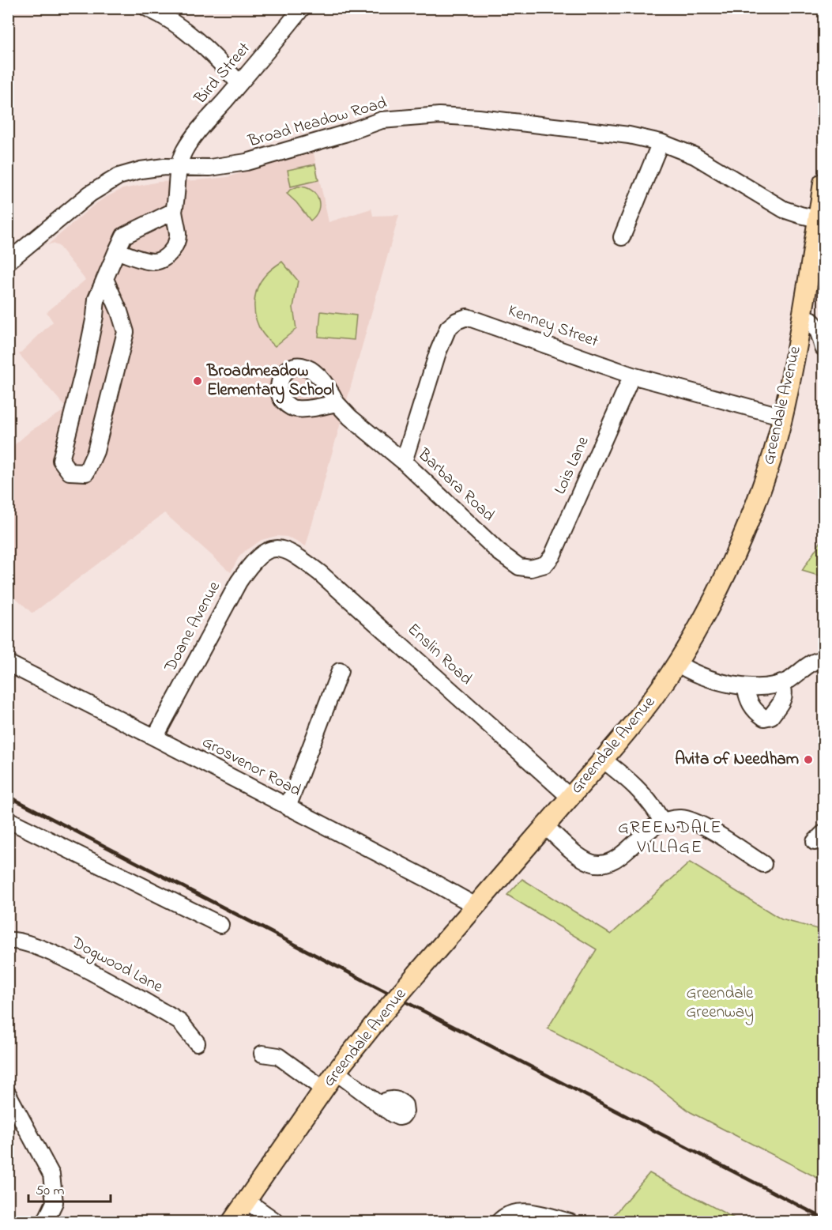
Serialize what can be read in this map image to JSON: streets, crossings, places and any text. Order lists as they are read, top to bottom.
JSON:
{
  "streets": {
    "main road": ["Greendale Avenue"],
    "street": [
      "Bird Street",
      "Broad Meadow Road",
      "Kenney Street",
      "Lois Lane",
      "Barbara Road",
      "Doane Avenue",
      "Enslin Road",
      "Grosvenor Road",
      "Dogwood Lane"
    ]
  },
  "crossings": [
    ["Bird Street", "Broad Meadow Road"],
    ["Broad Meadow Road", "Greendale Avenue"],
    ["Kenney Street", "Greendale Avenue"],
    ["Kenney Street", "Lois Lane"],
    ["Kenney Street", "Barbara Road"],
    ["Greendale Avenue", "Enslin Road"],
    ["Greendale Avenue", "Grosvenor Road"],
    ["Lois Lane", "Barbara Road"],
    ["Doane Avenue", "Enslin Road"],
    ["Doane Avenue", "Grosvenor Road"]
  ],
  "districts": ["GREENDALE VILLAGE"],
  "parks": ["Greendale Greenway"],
  "places": ["Broadmeadow Elementary School", "Avita of Needham"],
  "scale_bar": "50 m"
}
